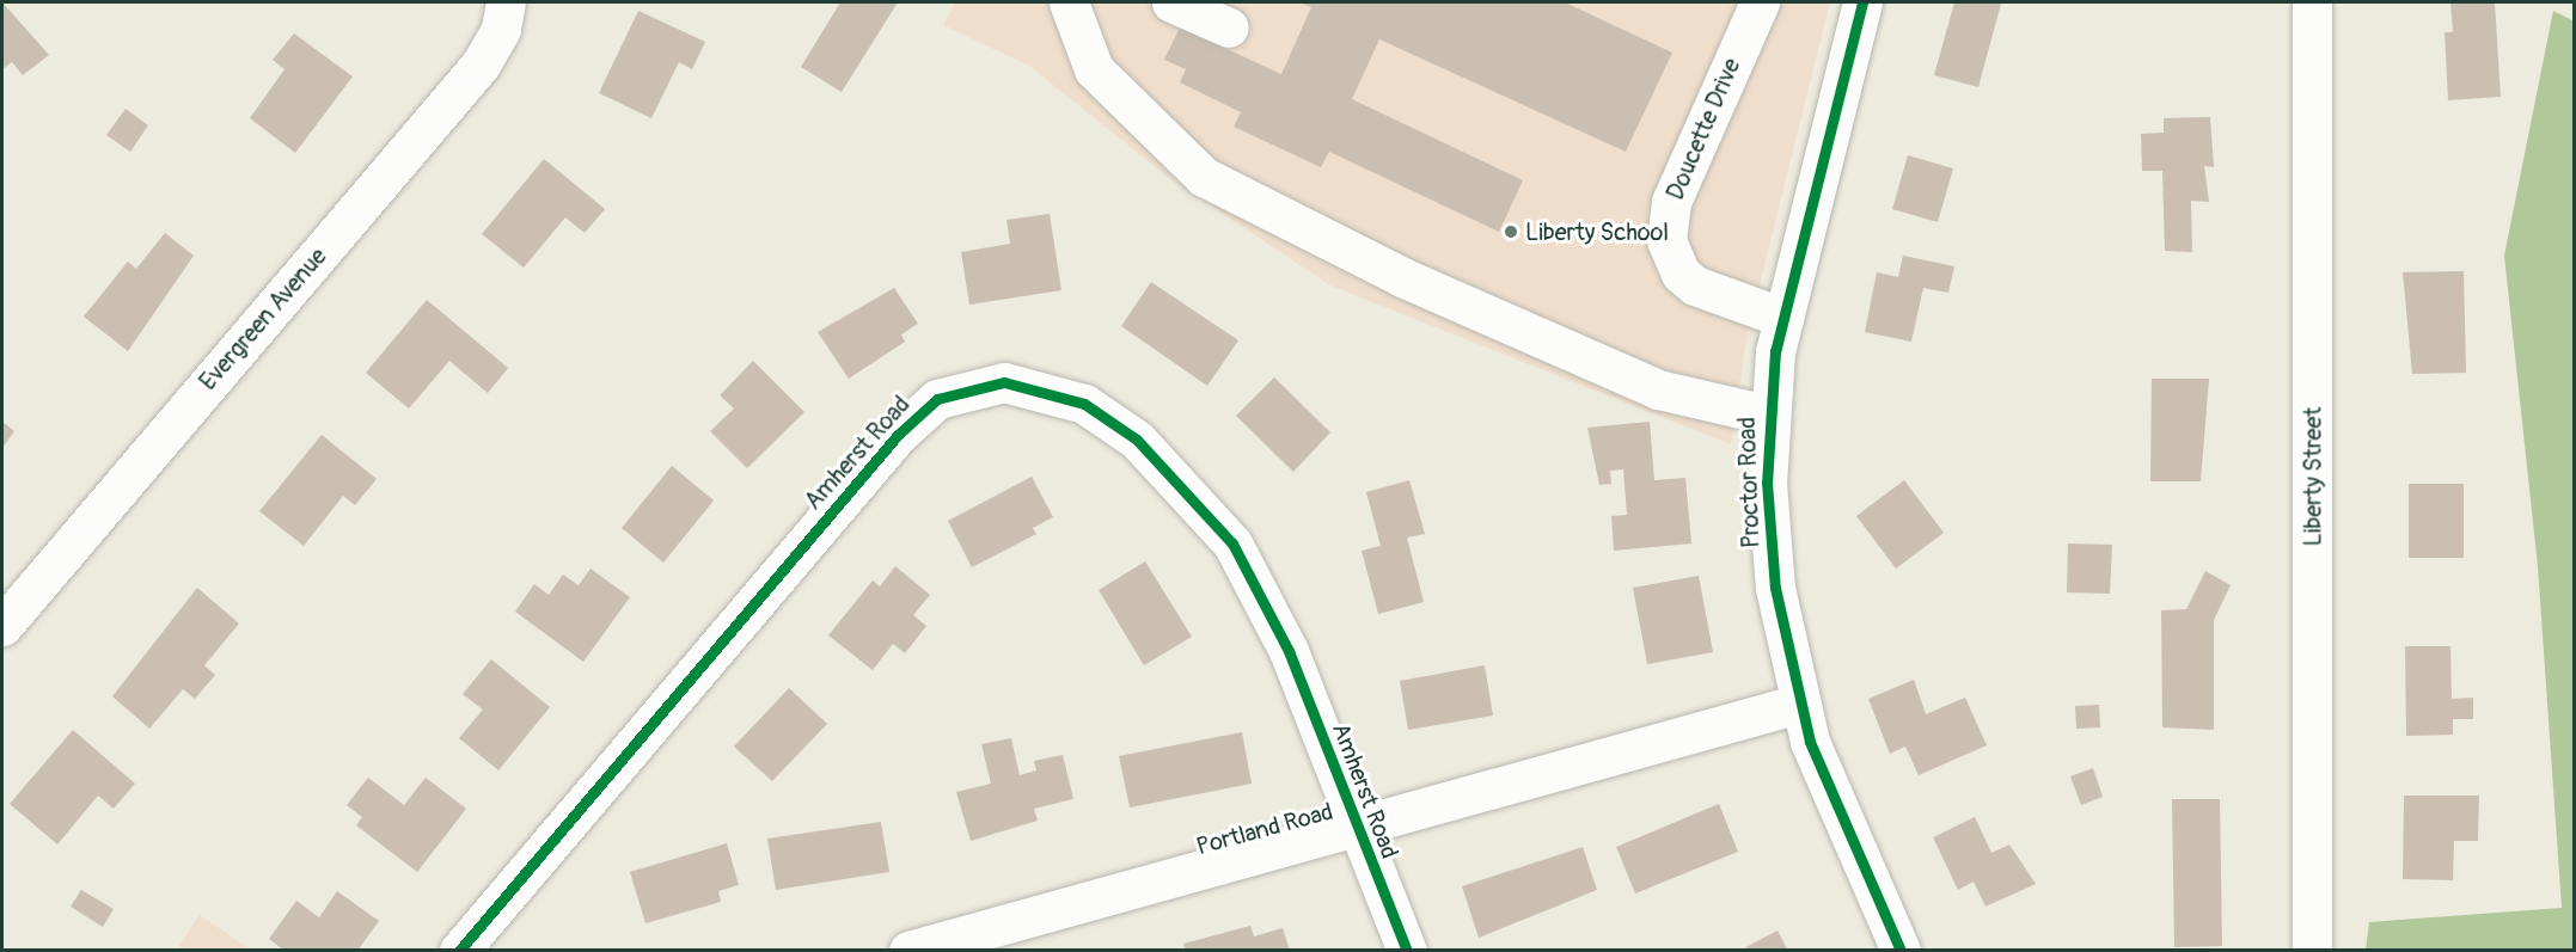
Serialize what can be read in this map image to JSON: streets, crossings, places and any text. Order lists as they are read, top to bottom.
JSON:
{
  "streets": {
    "street": [
      "Doucette Drive",
      "Evergreen Avenue",
      "Amherst Road",
      "Liberty Street",
      "Proctor Road",
      "Portland Road"
    ]
  },
  "crossings": [
    ["Doucette Drive", "Proctor Road"],
    ["Amherst Road", "Portland Road"],
    ["Proctor Road", "Portland Road"]
  ],
  "places": ["Liberty School"]
}
